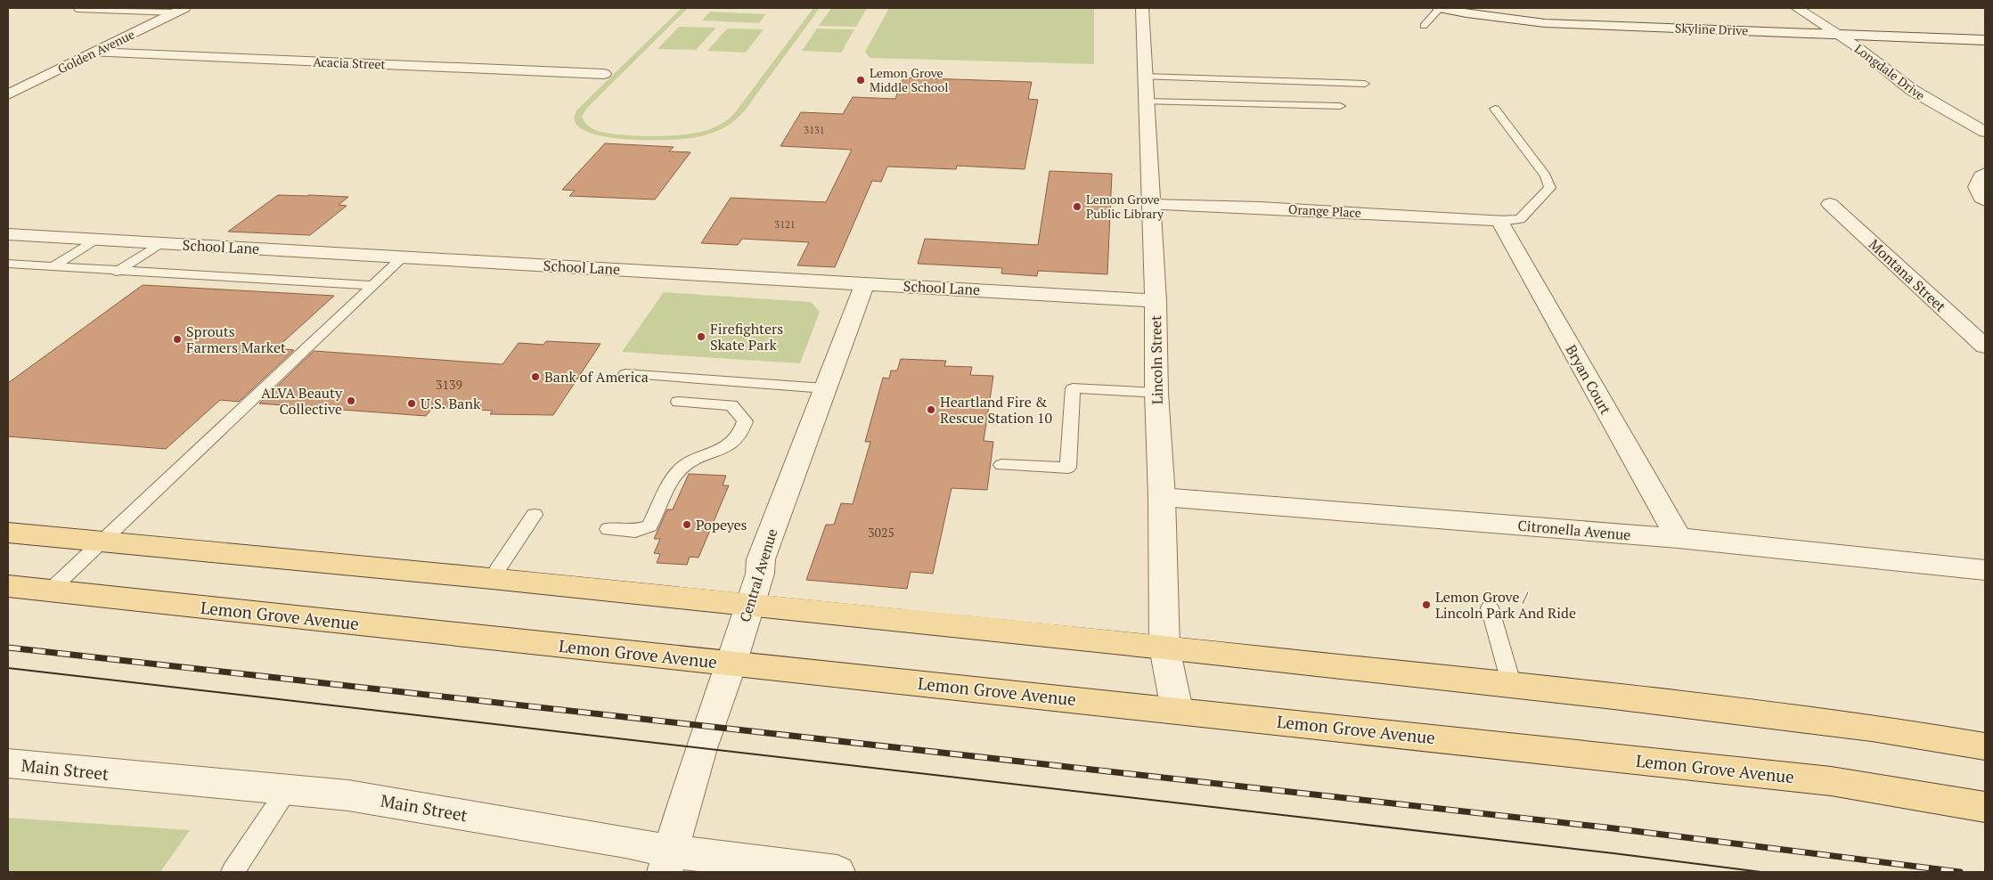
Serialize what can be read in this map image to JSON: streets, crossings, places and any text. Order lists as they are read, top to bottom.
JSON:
{
  "streets": {
    "main road": ["Lemon Grove Avenue"],
    "street": [
      "Skyline Drive",
      "Golden Avenue",
      "Acacia Street",
      "Longdale Drive",
      "Orange Place",
      "School Lane",
      "Montana Street",
      "Lincoln Street",
      "Bryan Court",
      "Citronella Avenue",
      "Central Avenue",
      "Main Street"
    ]
  },
  "crossings": [
    ["Skyline Drive", "Longdale Drive"],
    ["Golden Avenue", "Acacia Street"],
    ["Orange Place", "Lincoln Street"],
    ["Orange Place", "Bryan Court"],
    ["School Lane", "Lincoln Street"],
    ["School Lane", "Central Avenue"],
    ["Lincoln Street", "Citronella Avenue"],
    ["Lincoln Street", "Lemon Grove Avenue"],
    ["Bryan Court", "Citronella Avenue"],
    ["Central Avenue", "Lemon Grove Avenue"],
    ["Central Avenue", "Main Street"]
  ],
  "places": [
    "Lemon Grove Middle School",
    "Lemon Grove Public Library",
    "Firefighters Skate Park",
    "Sprouts Farmers Market",
    "Bank of America",
    "ALVA Beauty Collective",
    "U.S. Bank",
    "Heartland Fire & Rescue Station 10",
    "Popeyes",
    "Lemon Grove / Lincoln Park And Ride"
  ],
  "house_numbers": [
    "3131",
    "3121",
    "3139",
    "3025"
  ]
}
